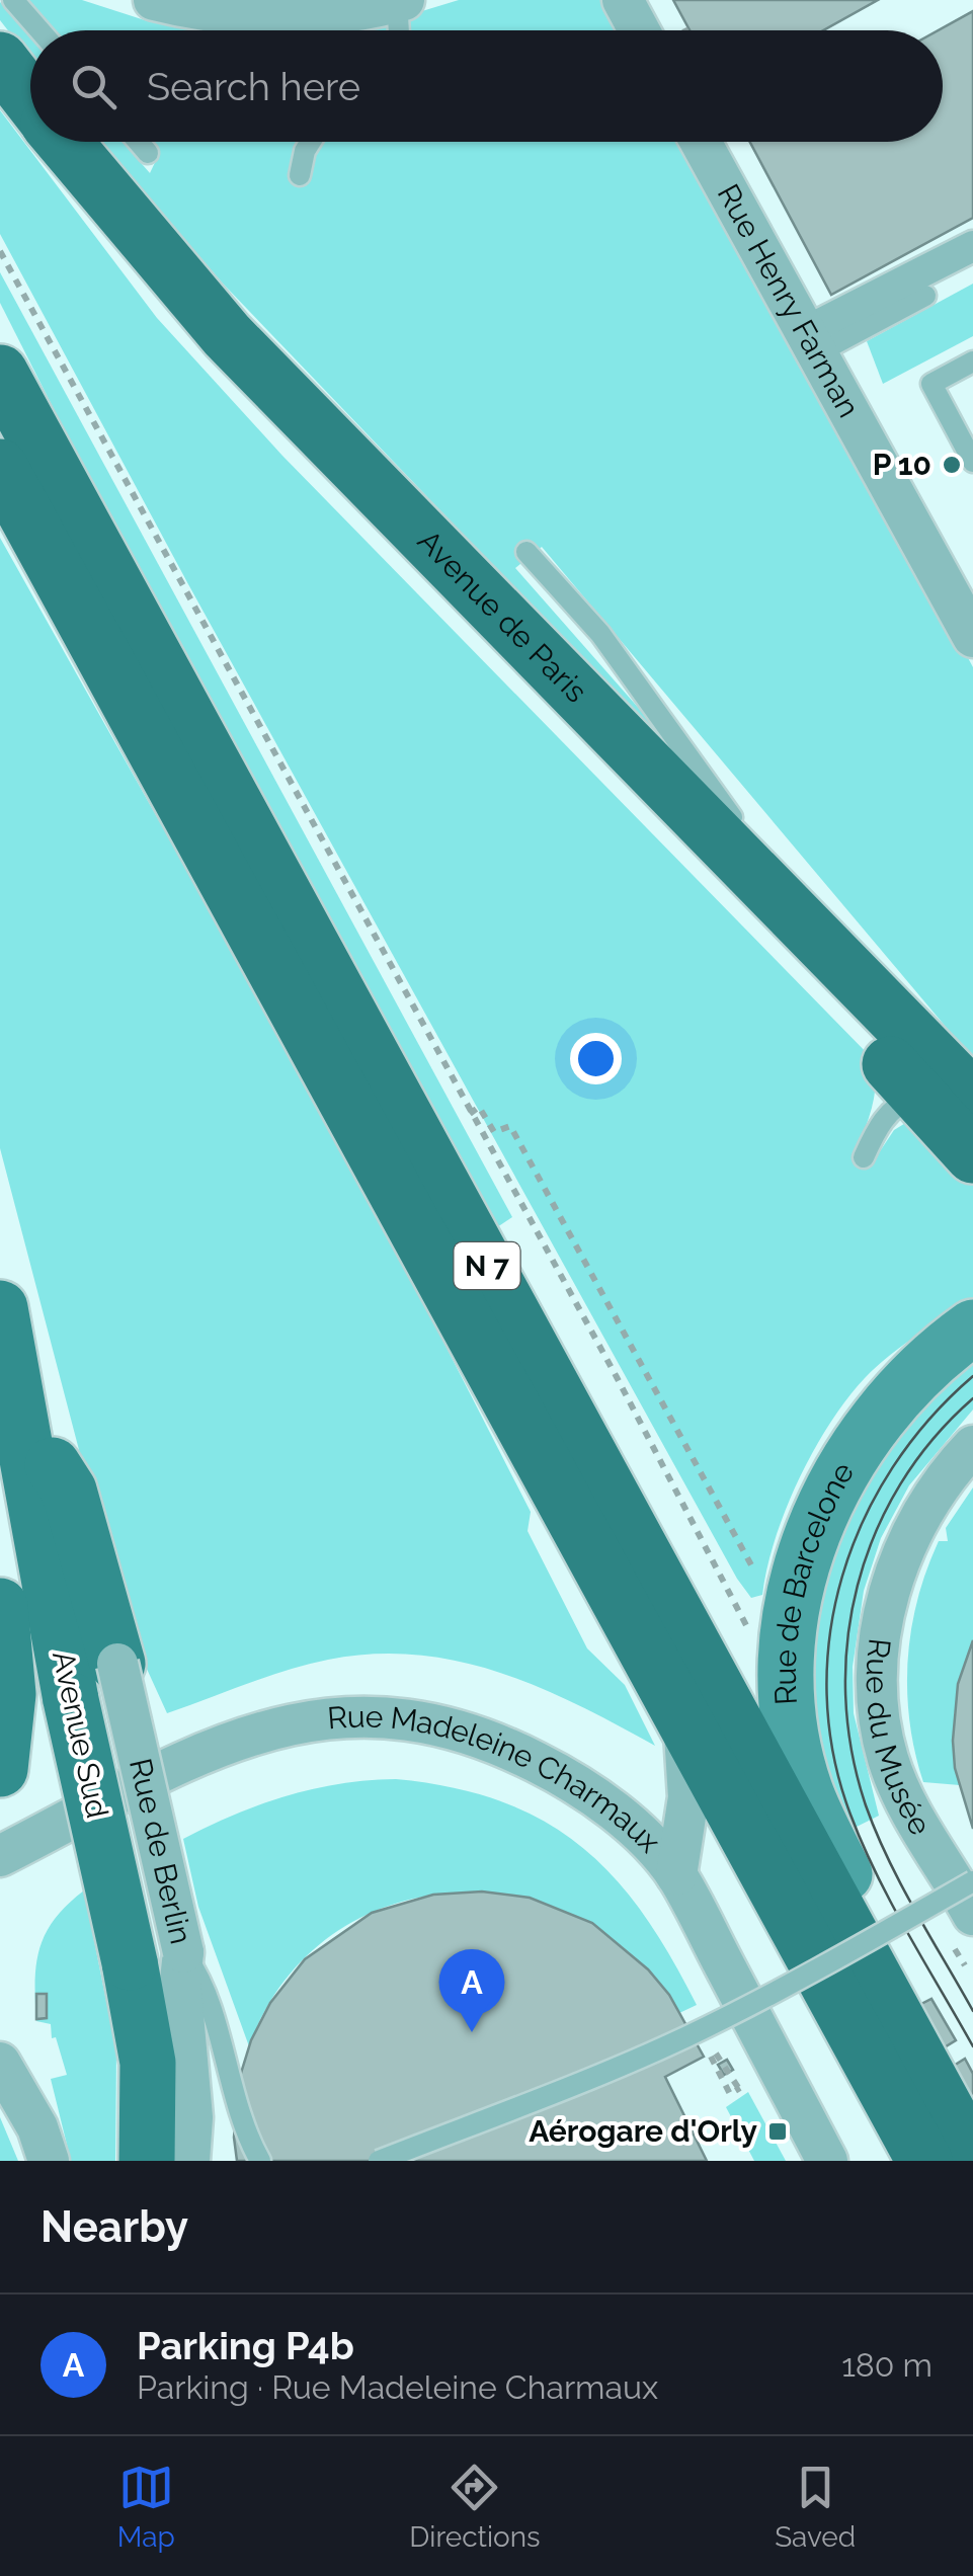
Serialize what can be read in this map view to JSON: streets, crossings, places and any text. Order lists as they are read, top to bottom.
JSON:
{
  "streets": {
    "highway": ["Avenue de Paris", "N 7"],
    "main road": ["Rue de Barcelone", "Avenue Sud"],
    "street": [
      "Rue Henry Farman",
      "Rue du Musée",
      "Rue Madeleine Charmaux",
      "Rue de Berlin"
    ]
  },
  "crossings": [
    ["N 7", "Rue de Barcelone"]
  ],
  "places": {
    "other": ["P 10"],
    "transit": ["Aérogare d'Orly"]
  },
  "page": {
    "search": "Search here",
    "pins": "A",
    "heading": "Nearby",
    "list": [
      {
        "mark": "A",
        "name": "Parking P4b",
        "note": "Parking · Rue Madeleine Charmaux",
        "value": "180 m"
      }
    ],
    "nav": ["Map", "Directions", "Saved"]
  }
}
